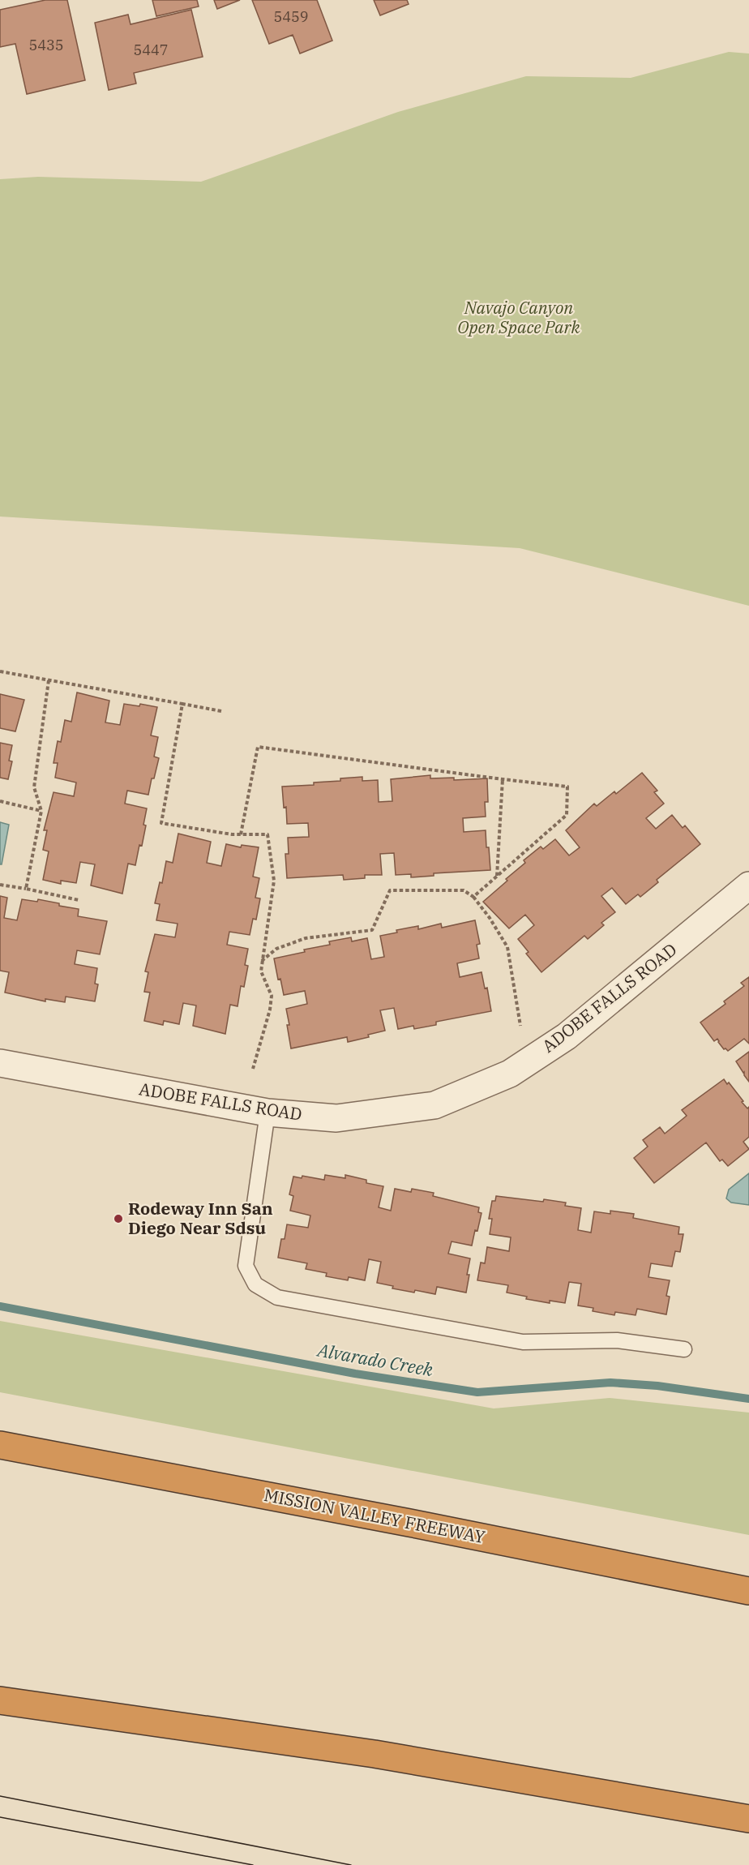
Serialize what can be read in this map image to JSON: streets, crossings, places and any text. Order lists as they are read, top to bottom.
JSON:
{
  "streets": {
    "highway": ["MISSION VALLEY FREEWAY"],
    "street": ["ADOBE FALLS ROAD"]
  },
  "water": ["Alvarado Creek"],
  "parks": ["Navajo Canyon Open Space Park"],
  "places": ["Rodeway Inn San Diego Near Sdsu"],
  "house_numbers": ["5459", "5435", "5447"]
}
